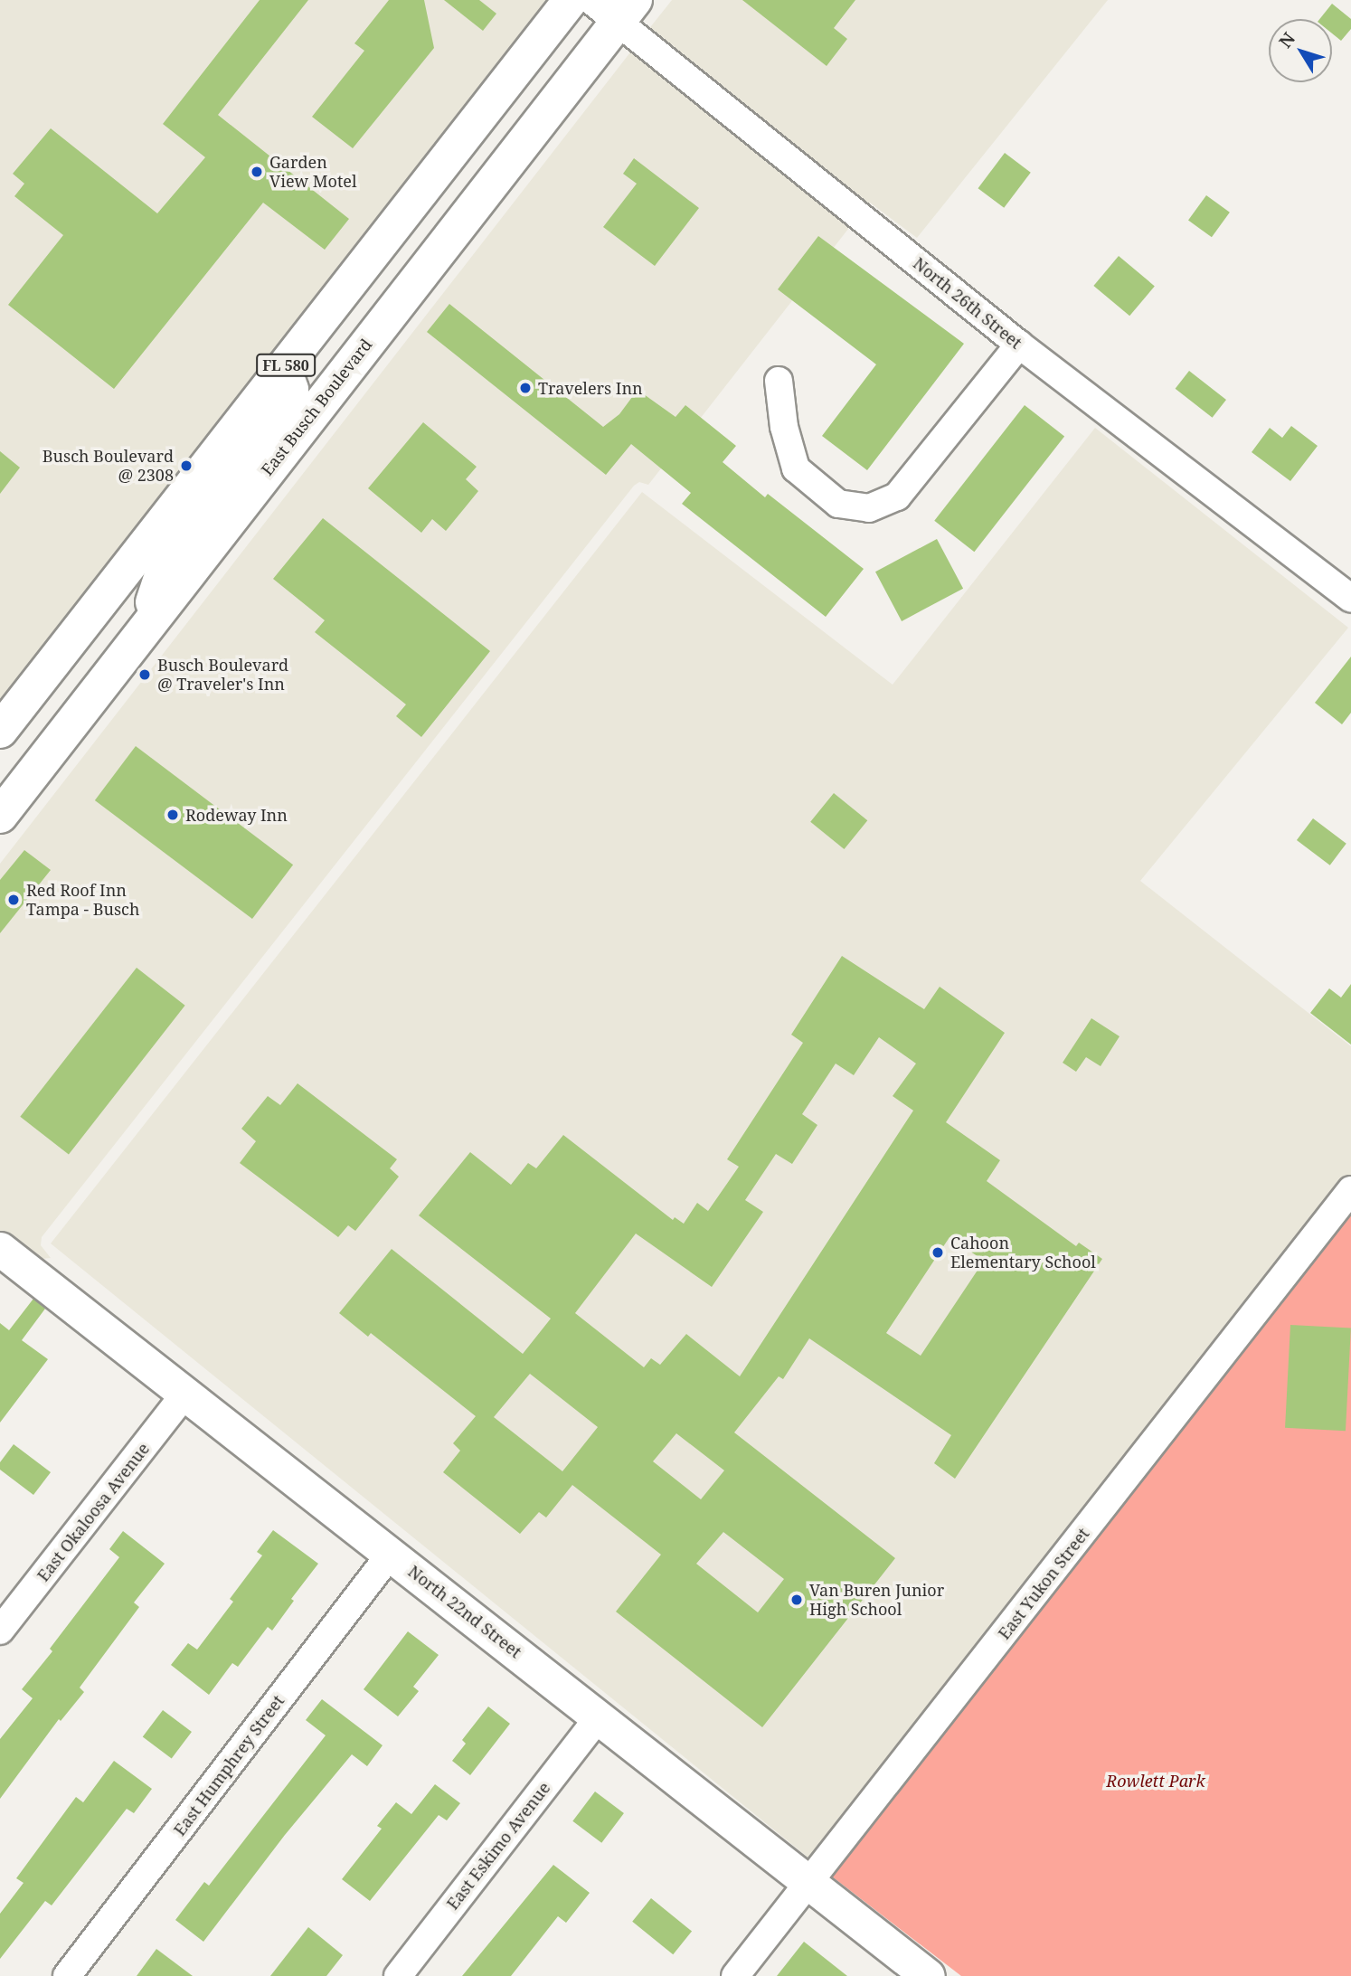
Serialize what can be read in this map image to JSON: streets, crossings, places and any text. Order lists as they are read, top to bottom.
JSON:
{
  "streets": {
    "main road": ["FL 580", "East Busch Boulevard"],
    "street": [
      "North 26th Street",
      "East Okaloosa Avenue",
      "East Yukon Street",
      "North 22nd Street",
      "East Humphrey Street",
      "East Eskimo Avenue"
    ]
  },
  "crossings": [
    ["North 26th Street", "East Busch Boulevard"],
    ["East Okaloosa Avenue", "North 22nd Street"],
    ["East Yukon Street", "North 22nd Street"],
    ["North 22nd Street", "East Humphrey Street"],
    ["North 22nd Street", "East Eskimo Avenue"]
  ],
  "parks": ["Rowlett Park"],
  "places": [
    "Garden View Motel",
    "Travelers Inn",
    "Busch Boulevard @ 2308",
    "Busch Boulevard @ Traveler's Inn",
    "Rodeway Inn",
    "Red Roof Inn Tampa - Busch",
    "Cahoon Elementary School",
    "Van Buren Junior High School"
  ],
  "north": "top left"
}
